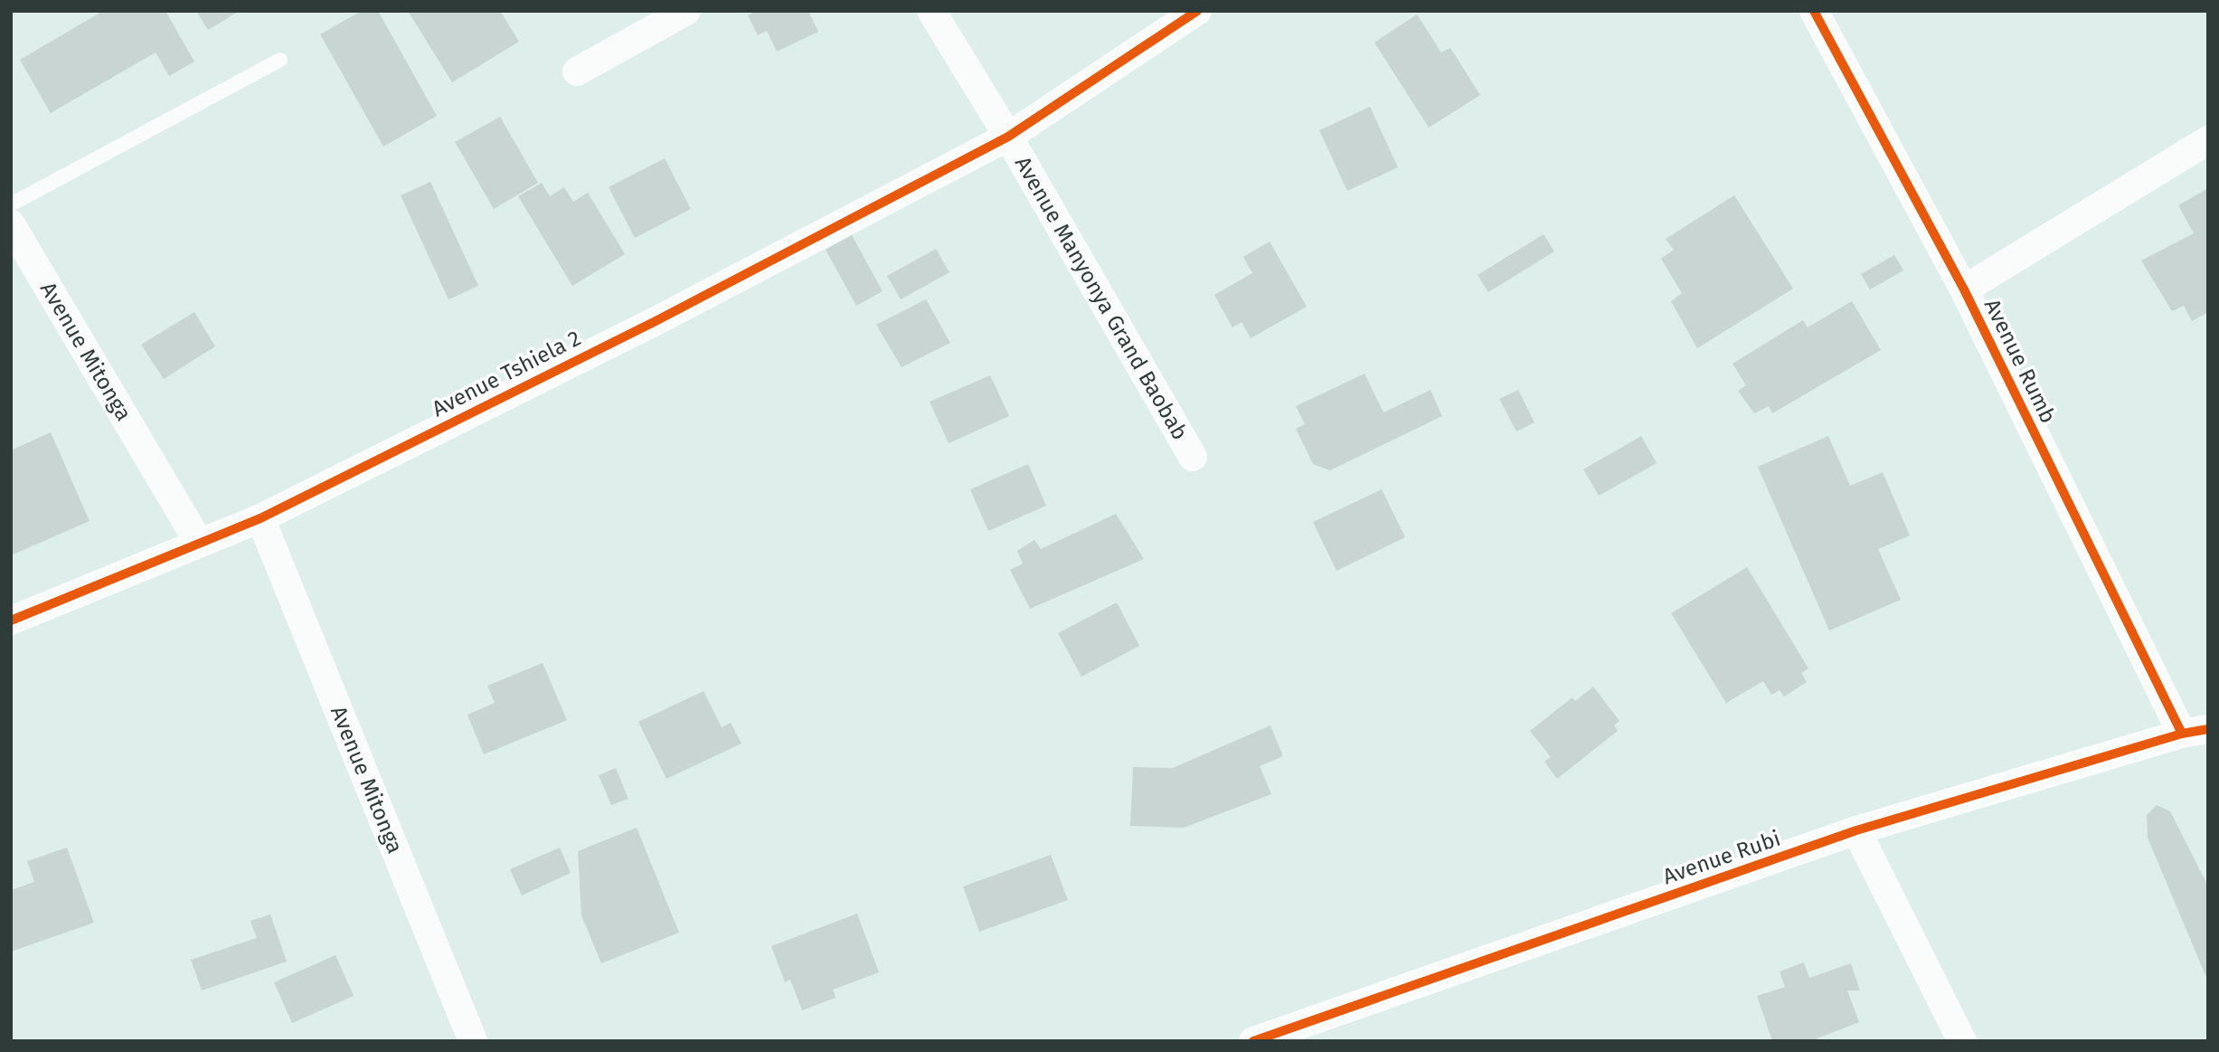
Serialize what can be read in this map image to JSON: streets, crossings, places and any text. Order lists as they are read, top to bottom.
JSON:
{
  "streets": {
    "street": [
      "Avenue Manyonya Grand Baobab",
      "Avenue Mitonga",
      "Avenue Rumb",
      "Avenue Tshiela 2",
      "Avenue Rubi"
    ]
  },
  "crossings": [
    ["Avenue Manyonya Grand Baobab", "Avenue Tshiela 2"],
    ["Avenue Mitonga", "Avenue Tshiela 2"],
    ["Avenue Rumb", "Avenue Rubi"]
  ]
}
